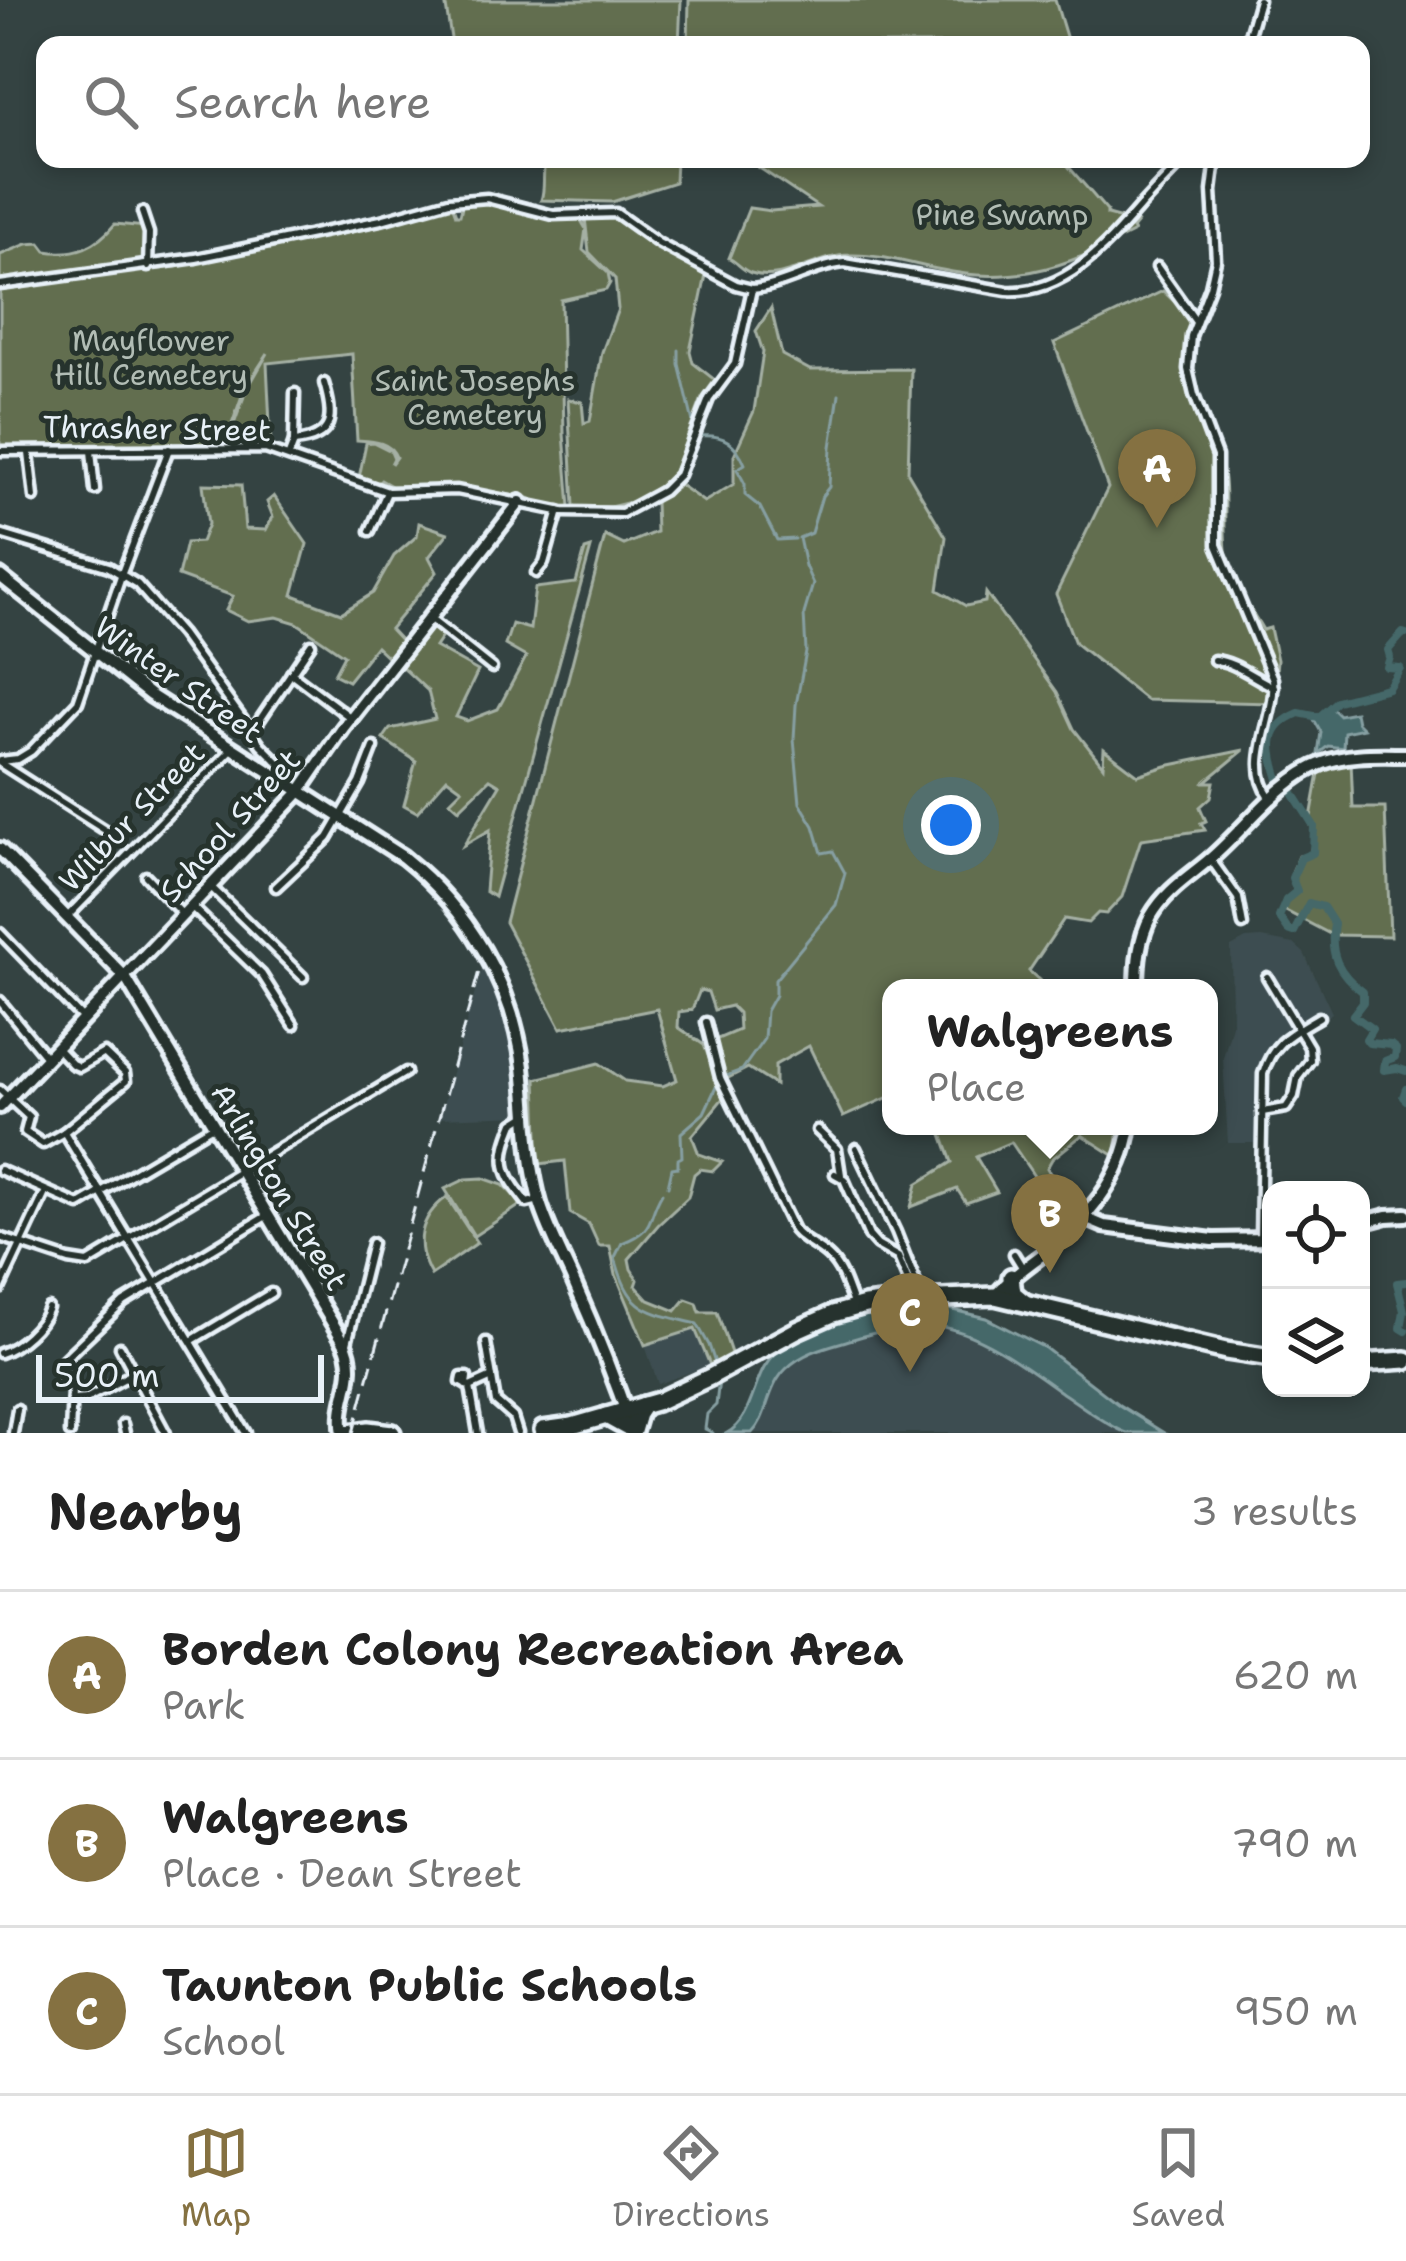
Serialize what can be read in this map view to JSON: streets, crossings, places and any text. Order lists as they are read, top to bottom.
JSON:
{
  "streets": {
    "street": [
      "Thrasher Street",
      "Winter Street",
      "Wilbur Street",
      "School Street",
      "Arlington Street"
    ]
  },
  "crossings": [
    ["Thrasher Street", "School Street"],
    ["Winter Street", "Wilbur Street"],
    ["Winter Street", "School Street"],
    ["Wilbur Street", "Arlington Street"],
    ["School Street", "Arlington Street"]
  ],
  "parks": ["Pine Swamp", "Mayflower Hill Cemetery", "Saint Josephs Cemetery"],
  "scale_bar": "500 m",
  "page": {
    "search": "Search here",
    "pins": ["A", "B", "C"],
    "popup": ["Walgreens", "Place"],
    "scale": "500 m",
    "heading": ["Nearby", "3 results"],
    "list": [
      {
        "mark": "A",
        "name": "Borden Colony Recreation Area",
        "note": "Park",
        "value": "620 m"
      },
      {
        "mark": "B",
        "name": "Walgreens",
        "note": "Place · Dean Street",
        "value": "790 m"
      },
      {
        "mark": "C",
        "name": "Taunton Public Schools",
        "note": "School",
        "value": "950 m"
      }
    ],
    "nav": ["Map", "Directions", "Saved"]
  }
}
